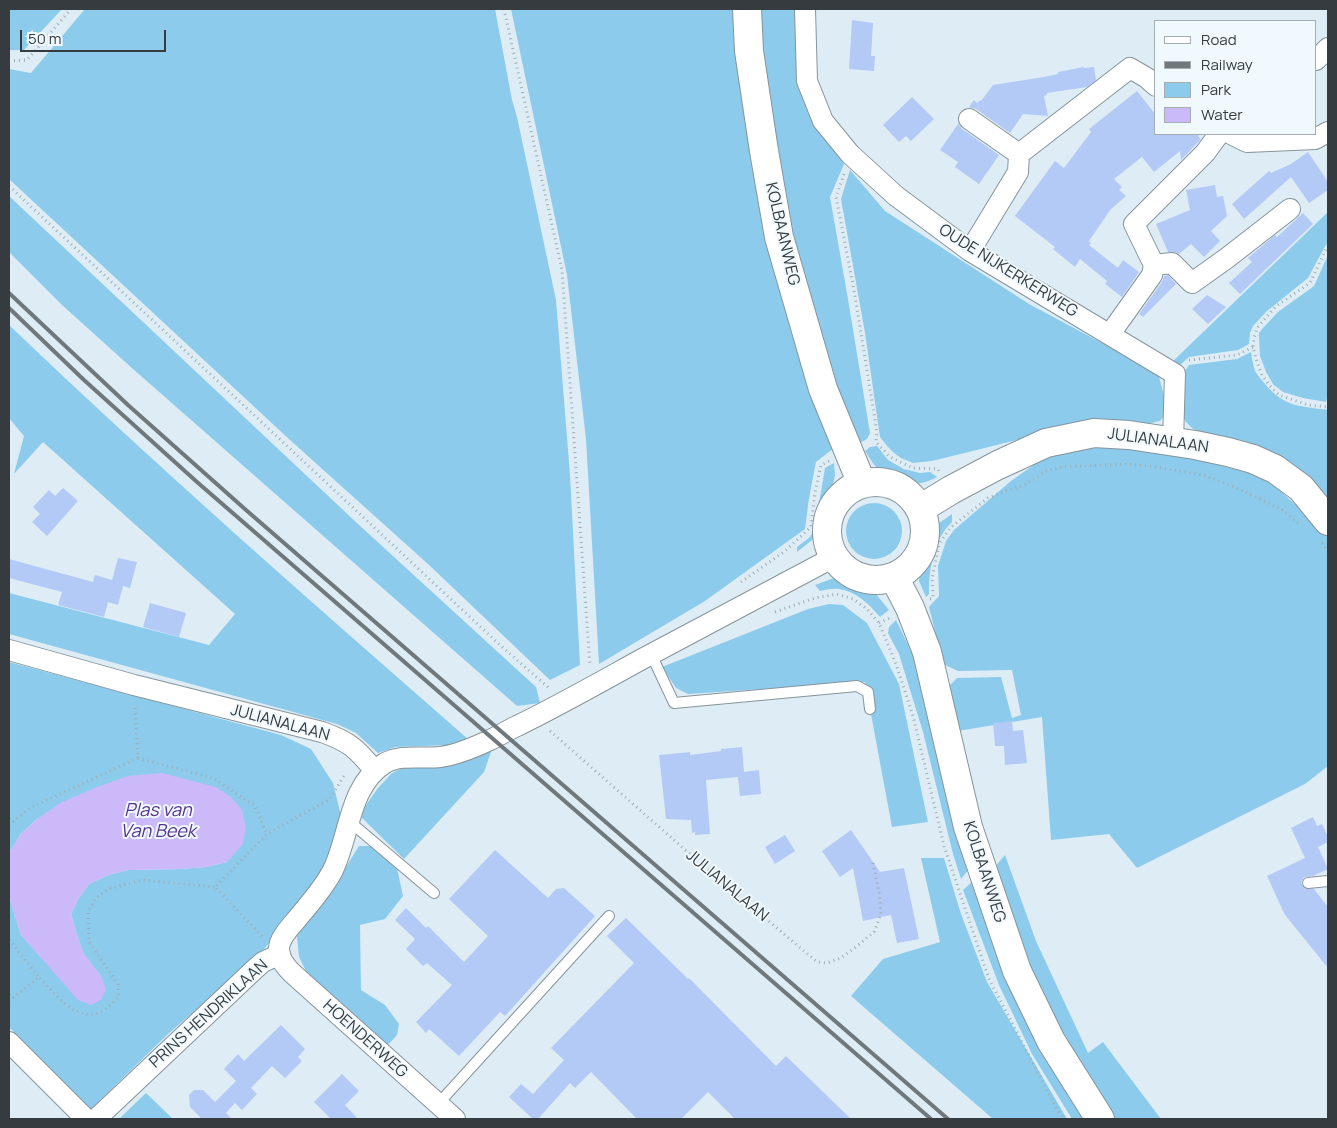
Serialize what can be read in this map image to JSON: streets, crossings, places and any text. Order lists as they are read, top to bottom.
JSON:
{
  "streets": {
    "street": [
      "KOLBAANWEG",
      "OUDE NIJKERKERWEG",
      "JULIANALAAN",
      "PRINS HENDRIKLAAN",
      "HOENDERWEG"
    ]
  },
  "crossings": [
    ["KOLBAANWEG", "JULIANALAAN"],
    ["JULIANALAAN", "PRINS HENDRIKLAAN"],
    ["PRINS HENDRIKLAAN", "HOENDERWEG"]
  ],
  "water": ["Plas van Van Beek"],
  "legend": [
    "Road",
    "Railway",
    "Park",
    "Water"
  ],
  "scale_bar": "50 m"
}
